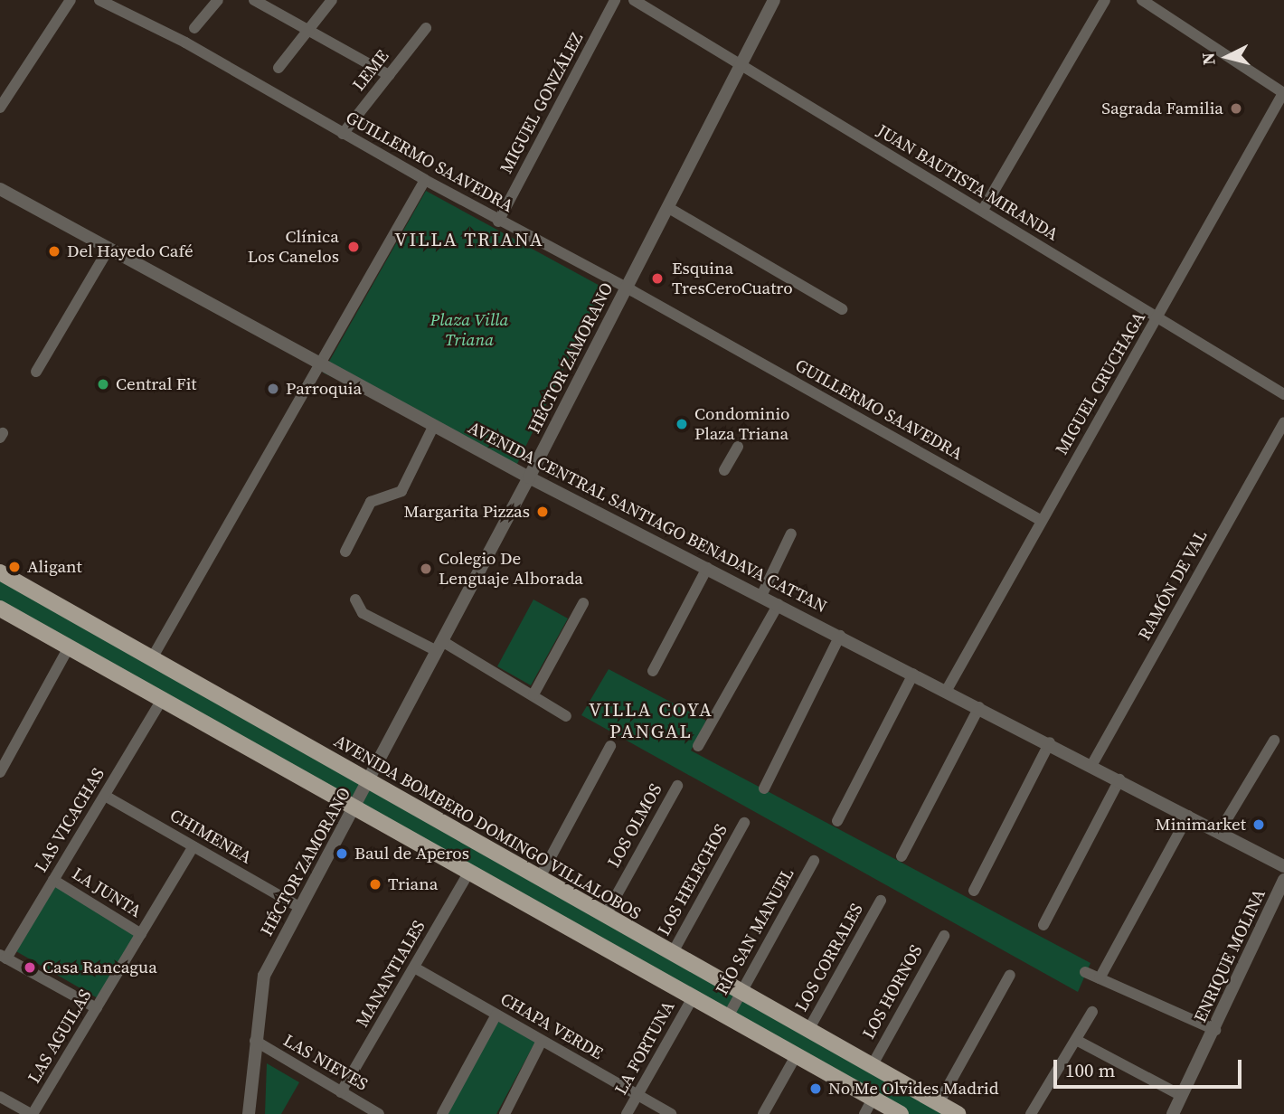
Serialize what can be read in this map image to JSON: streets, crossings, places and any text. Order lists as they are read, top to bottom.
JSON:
{
  "streets": {
    "main road": ["AVENIDA BOMBERO DOMINGO VILLALOBOS"],
    "street": [
      "LEME",
      "MIGUEL GONZÁLEZ",
      "GUILLERMO SAAVEDRA",
      "JUAN BAUTISTA MIRANDA",
      "HÉCTOR ZAMORANO",
      "MIGUEL CRUCHAGA",
      "AVENIDA CENTRAL SANTIAGO BENADAVA CATTAN",
      "RAMÓN DE VAL",
      "LAS VICACHAS",
      "LOS OLMOS",
      "CHIMENEA",
      "LOS HELECHOS",
      "LA JUNTA",
      "RÍO SAN MANUEL",
      "ENRIQUE MOLINA",
      "LOS CORRALES",
      "MANANTIALES",
      "LOS HORNOS",
      "CHAPA VERDE",
      "LAS AGUILAS",
      "LA FORTUNA",
      "LAS NIEVES"
    ]
  },
  "crossings": [
    ["LEME", "GUILLERMO SAAVEDRA"],
    ["MIGUEL GONZÁLEZ", "GUILLERMO SAAVEDRA"],
    ["GUILLERMO SAAVEDRA", "HÉCTOR ZAMORANO"],
    ["GUILLERMO SAAVEDRA", "MIGUEL CRUCHAGA"],
    ["JUAN BAUTISTA MIRANDA", "HÉCTOR ZAMORANO"],
    ["JUAN BAUTISTA MIRANDA", "MIGUEL CRUCHAGA"],
    ["HÉCTOR ZAMORANO", "AVENIDA CENTRAL SANTIAGO BENADAVA CATTAN"],
    ["HÉCTOR ZAMORANO", "AVENIDA BOMBERO DOMINGO VILLALOBOS"],
    ["HÉCTOR ZAMORANO", "CHIMENEA"],
    ["HÉCTOR ZAMORANO", "LAS NIEVES"],
    ["MIGUEL CRUCHAGA", "AVENIDA CENTRAL SANTIAGO BENADAVA CATTAN"],
    ["AVENIDA CENTRAL SANTIAGO BENADAVA CATTAN", "RAMÓN DE VAL"],
    ["LAS VICACHAS", "CHIMENEA"],
    ["LAS VICACHAS", "LA JUNTA"],
    ["LOS OLMOS", "AVENIDA BOMBERO DOMINGO VILLALOBOS"],
    ["AVENIDA BOMBERO DOMINGO VILLALOBOS", "LOS HELECHOS"],
    ["AVENIDA BOMBERO DOMINGO VILLALOBOS", "RÍO SAN MANUEL"],
    ["AVENIDA BOMBERO DOMINGO VILLALOBOS", "LOS CORRALES"],
    ["AVENIDA BOMBERO DOMINGO VILLALOBOS", "LOS HORNOS"],
    ["CHIMENEA", "LAS AGUILAS"],
    ["LA JUNTA", "LAS AGUILAS"],
    ["MANANTIALES", "CHAPA VERDE"],
    ["MANANTIALES", "LAS NIEVES"],
    ["CHAPA VERDE", "LA FORTUNA"]
  ],
  "districts": ["VILLA TRIANA", "VILLA COYA PANGAL"],
  "parks": ["Plaza Villa Triana"],
  "places": [
    "Sagrada Familia",
    "Clínica Los Canelos",
    "Del Hayedo Café",
    "Esquina TresCeroCuatro",
    "Central Fit",
    "Parroquia",
    "Condominio Plaza Triana",
    "Margarita Pizzas",
    "Aligant",
    "Colegio De Lenguaje Alborada",
    "Minimarket",
    "Baul de Aperos",
    "Triana",
    "Casa Rancagua",
    "No Me Olvides Madrid"
  ],
  "scale_bar": "100 m",
  "north": "left"
}
